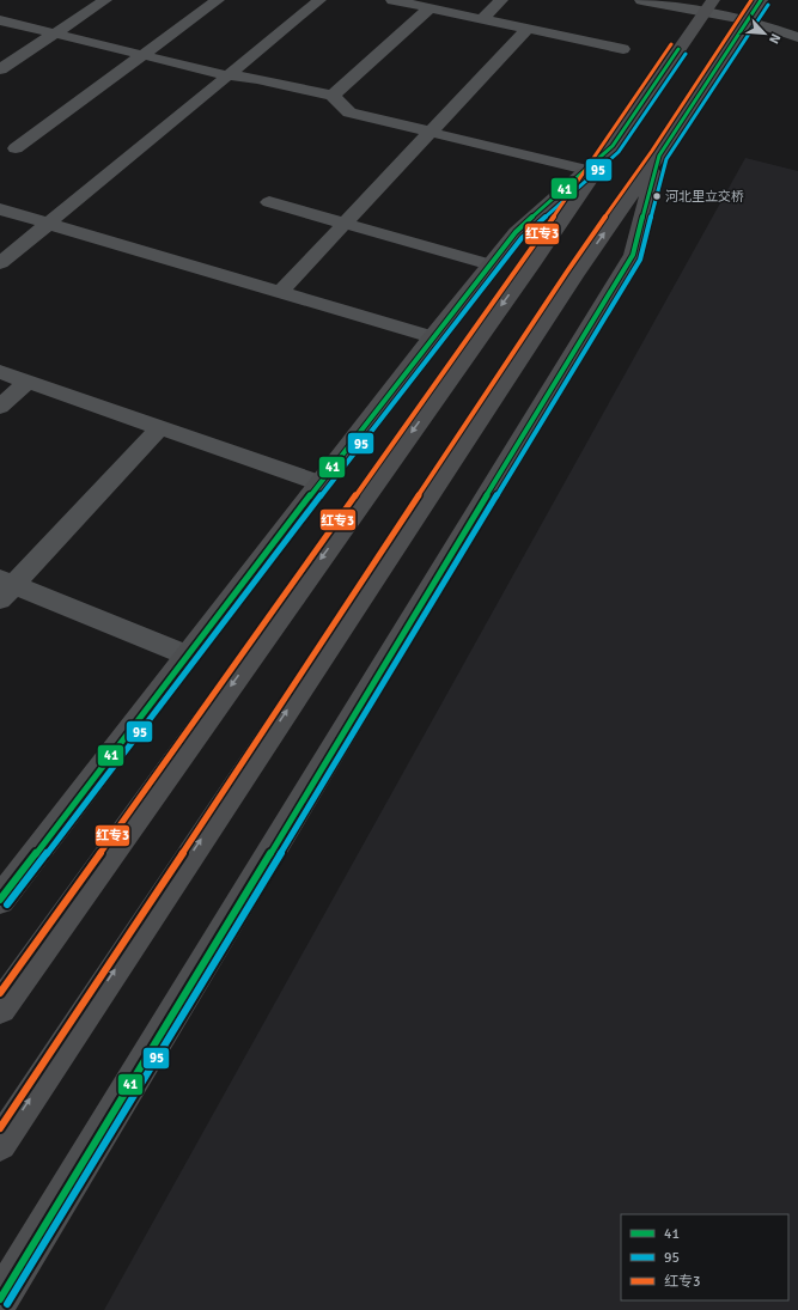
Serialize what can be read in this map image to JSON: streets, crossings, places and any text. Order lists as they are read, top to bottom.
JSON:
{
  "places": ["河北里立交桥"],
  "lines": ["transit line 41", "transit line 红专3", "transit line 95"],
  "legend": ["41", "95", "红专3"],
  "north": "bottom right"
}
